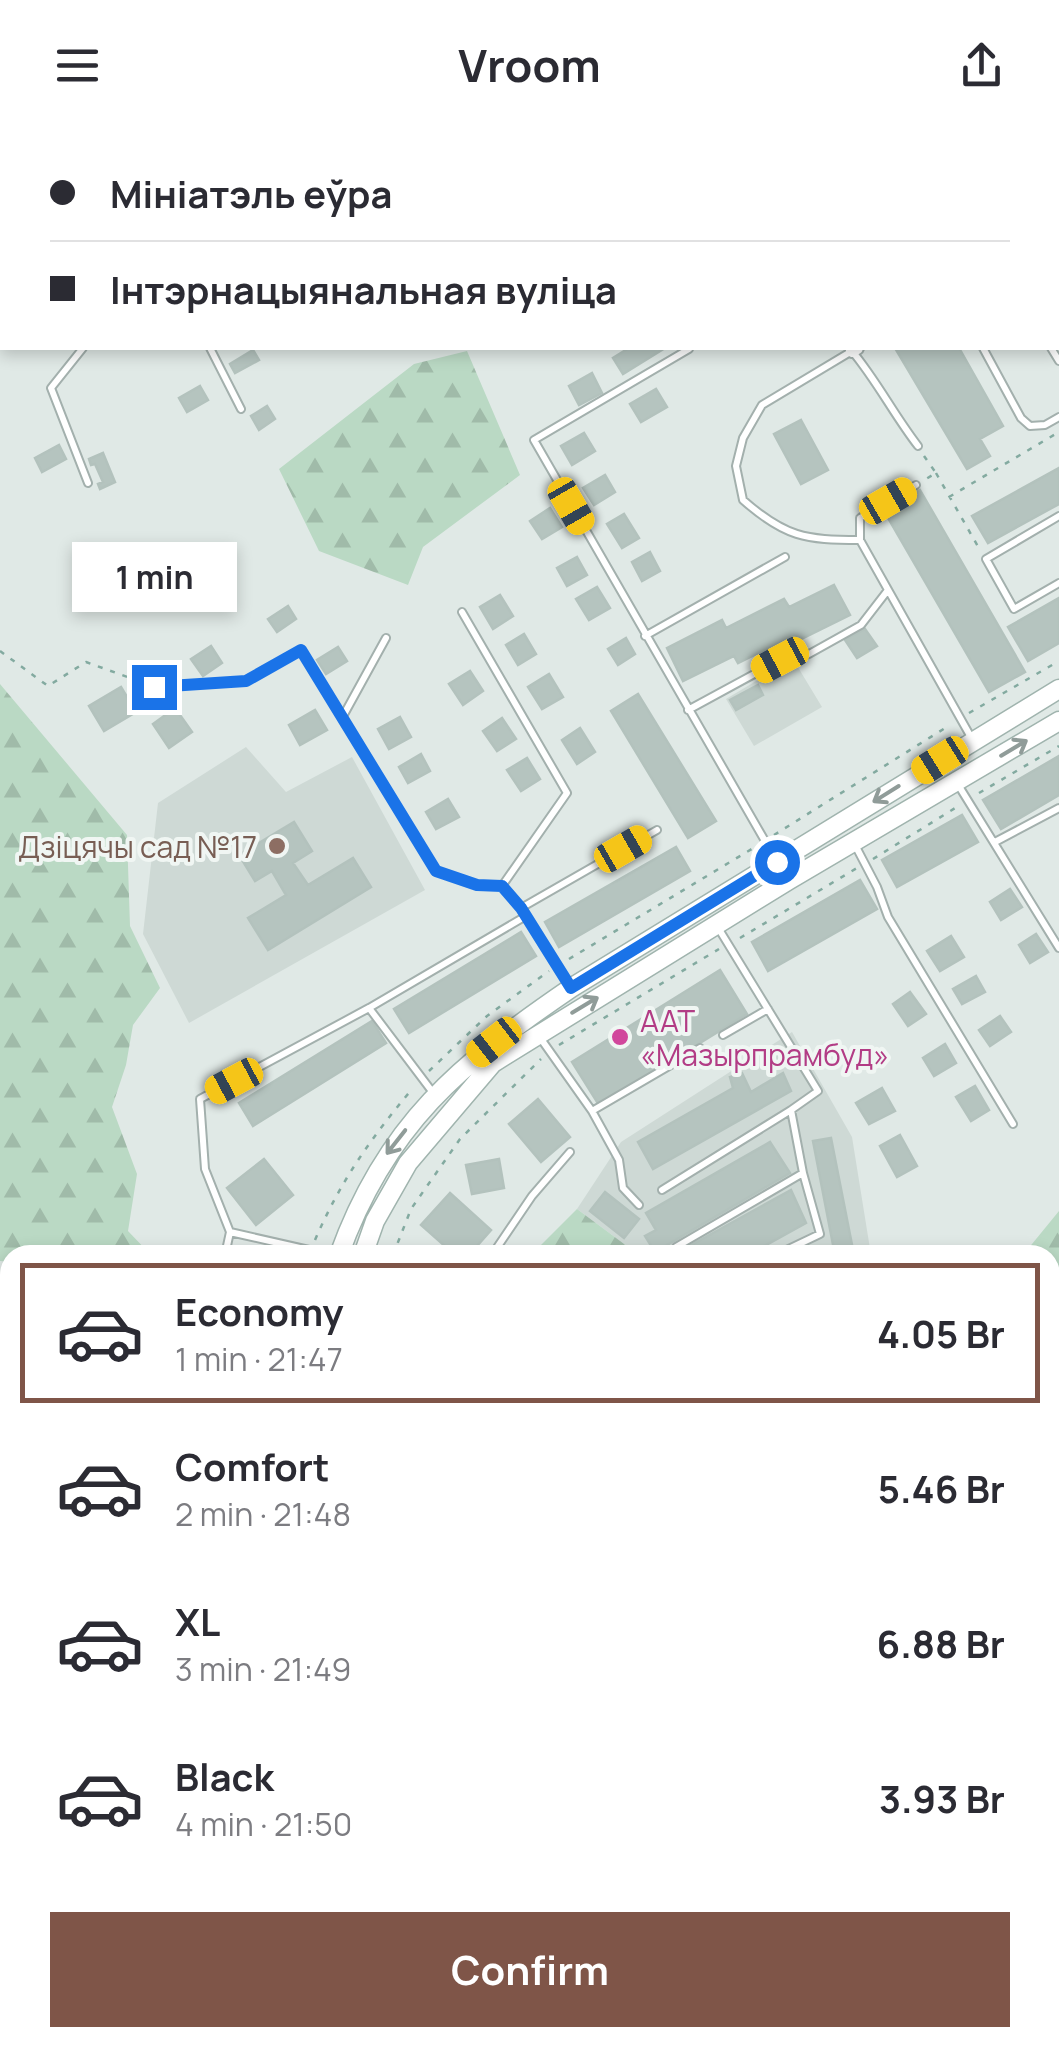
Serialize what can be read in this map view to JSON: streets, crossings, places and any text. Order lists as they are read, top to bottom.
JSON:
{
  "places": ["Дзіцячы сад №17", "ААТ «Мазырпрамбуд»"],
  "page": {
    "header": "Vroom",
    "banner": ["Мініатэль еўра", "Інтэрнацыянальная вуліца"],
    "bubble": "1 min",
    "list": [
      {
        "name": "Economy",
        "note": "1 min · 21:47",
        "value": "4.05 Br"
      },
      {
        "name": "Comfort",
        "note": "2 min · 21:48",
        "value": "5.46 Br"
      },
      {
        "name": "XL",
        "note": "3 min · 21:49",
        "value": "6.88 Br"
      },
      {
        "name": "Black",
        "note": "4 min · 21:50",
        "value": "3.93 Br"
      }
    ],
    "buttons": "Confirm"
  }
}
